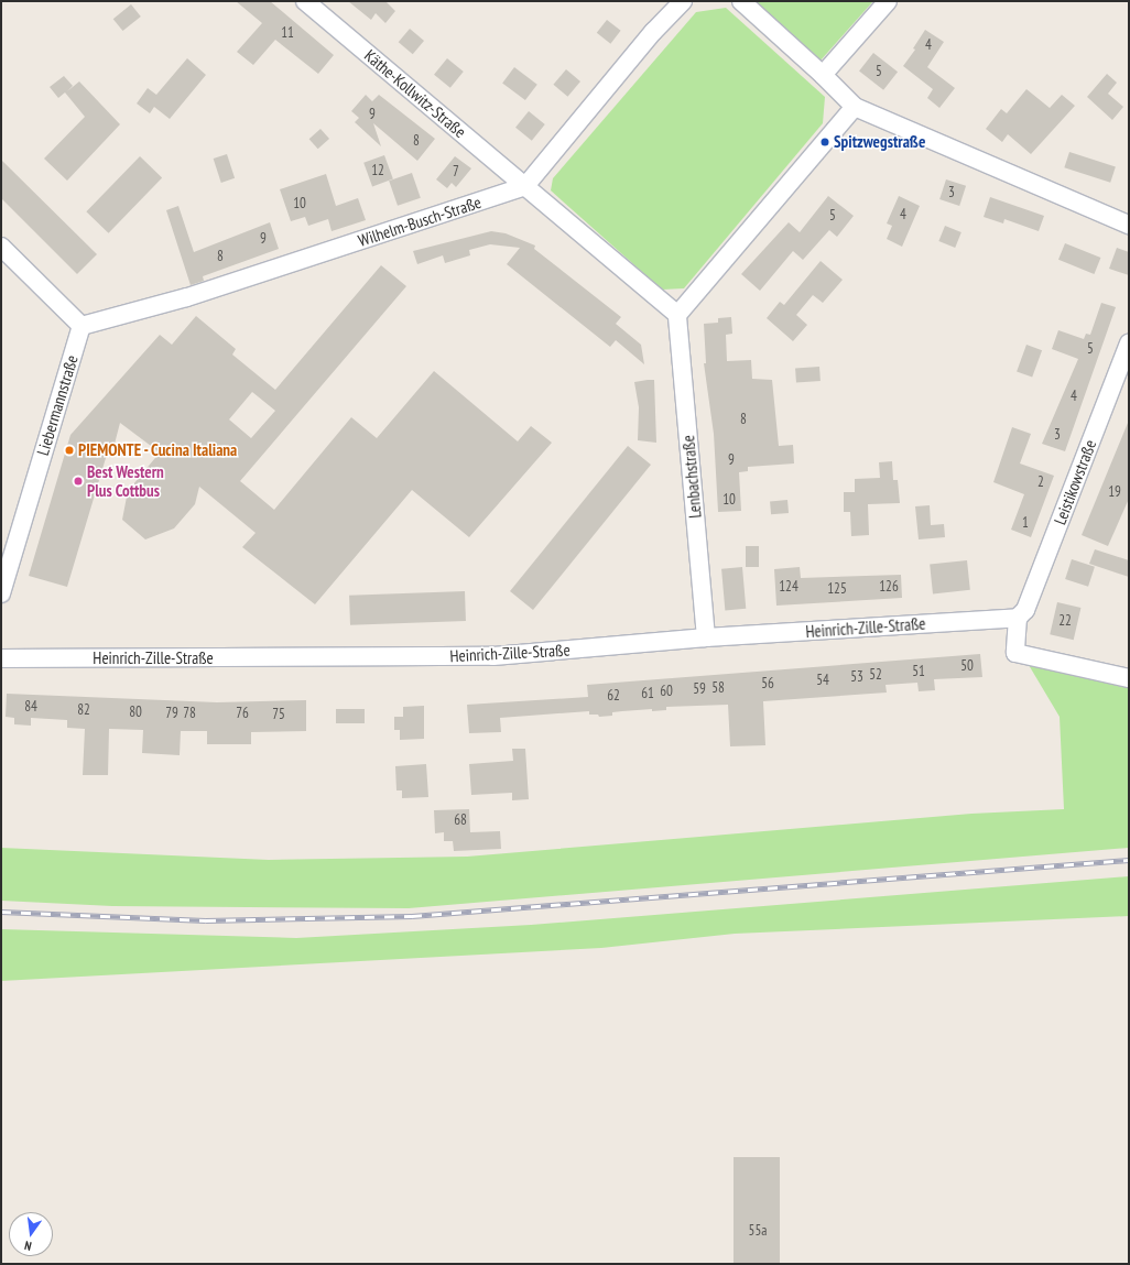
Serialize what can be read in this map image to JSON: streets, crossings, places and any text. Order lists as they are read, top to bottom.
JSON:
{
  "streets": {
    "street": [
      "Käthe-Kollwitz-Straße",
      "Wilhelm-Busch-Straße",
      "Liebermannstraße",
      "Lenbachstraße",
      "Leistikowstraße",
      "Heinrich-Zille-Straße"
    ]
  },
  "crossings": [
    ["Käthe-Kollwitz-Straße", "Wilhelm-Busch-Straße"],
    ["Wilhelm-Busch-Straße", "Liebermannstraße"],
    ["Lenbachstraße", "Heinrich-Zille-Straße"],
    ["Leistikowstraße", "Heinrich-Zille-Straße"]
  ],
  "places": ["Spitzwegstraße", "PIEMONTE - Cucina Italiana", "Best Western Plus Cottbus"],
  "house_numbers": [
    "11",
    "4",
    "5",
    "9",
    "8",
    "12",
    "7",
    "3",
    "10",
    "4",
    "5",
    "9",
    "8",
    "5",
    "4",
    "8",
    "3",
    "9",
    "2",
    "19",
    "10",
    "1",
    "124",
    "126",
    "125",
    "22",
    "50",
    "51",
    "52",
    "53",
    "54",
    "56",
    "58",
    "59",
    "60",
    "61",
    "62",
    "84",
    "82",
    "80",
    "79",
    "78",
    "76",
    "75",
    "68",
    "55a"
  ],
  "north": "bottom"
}
